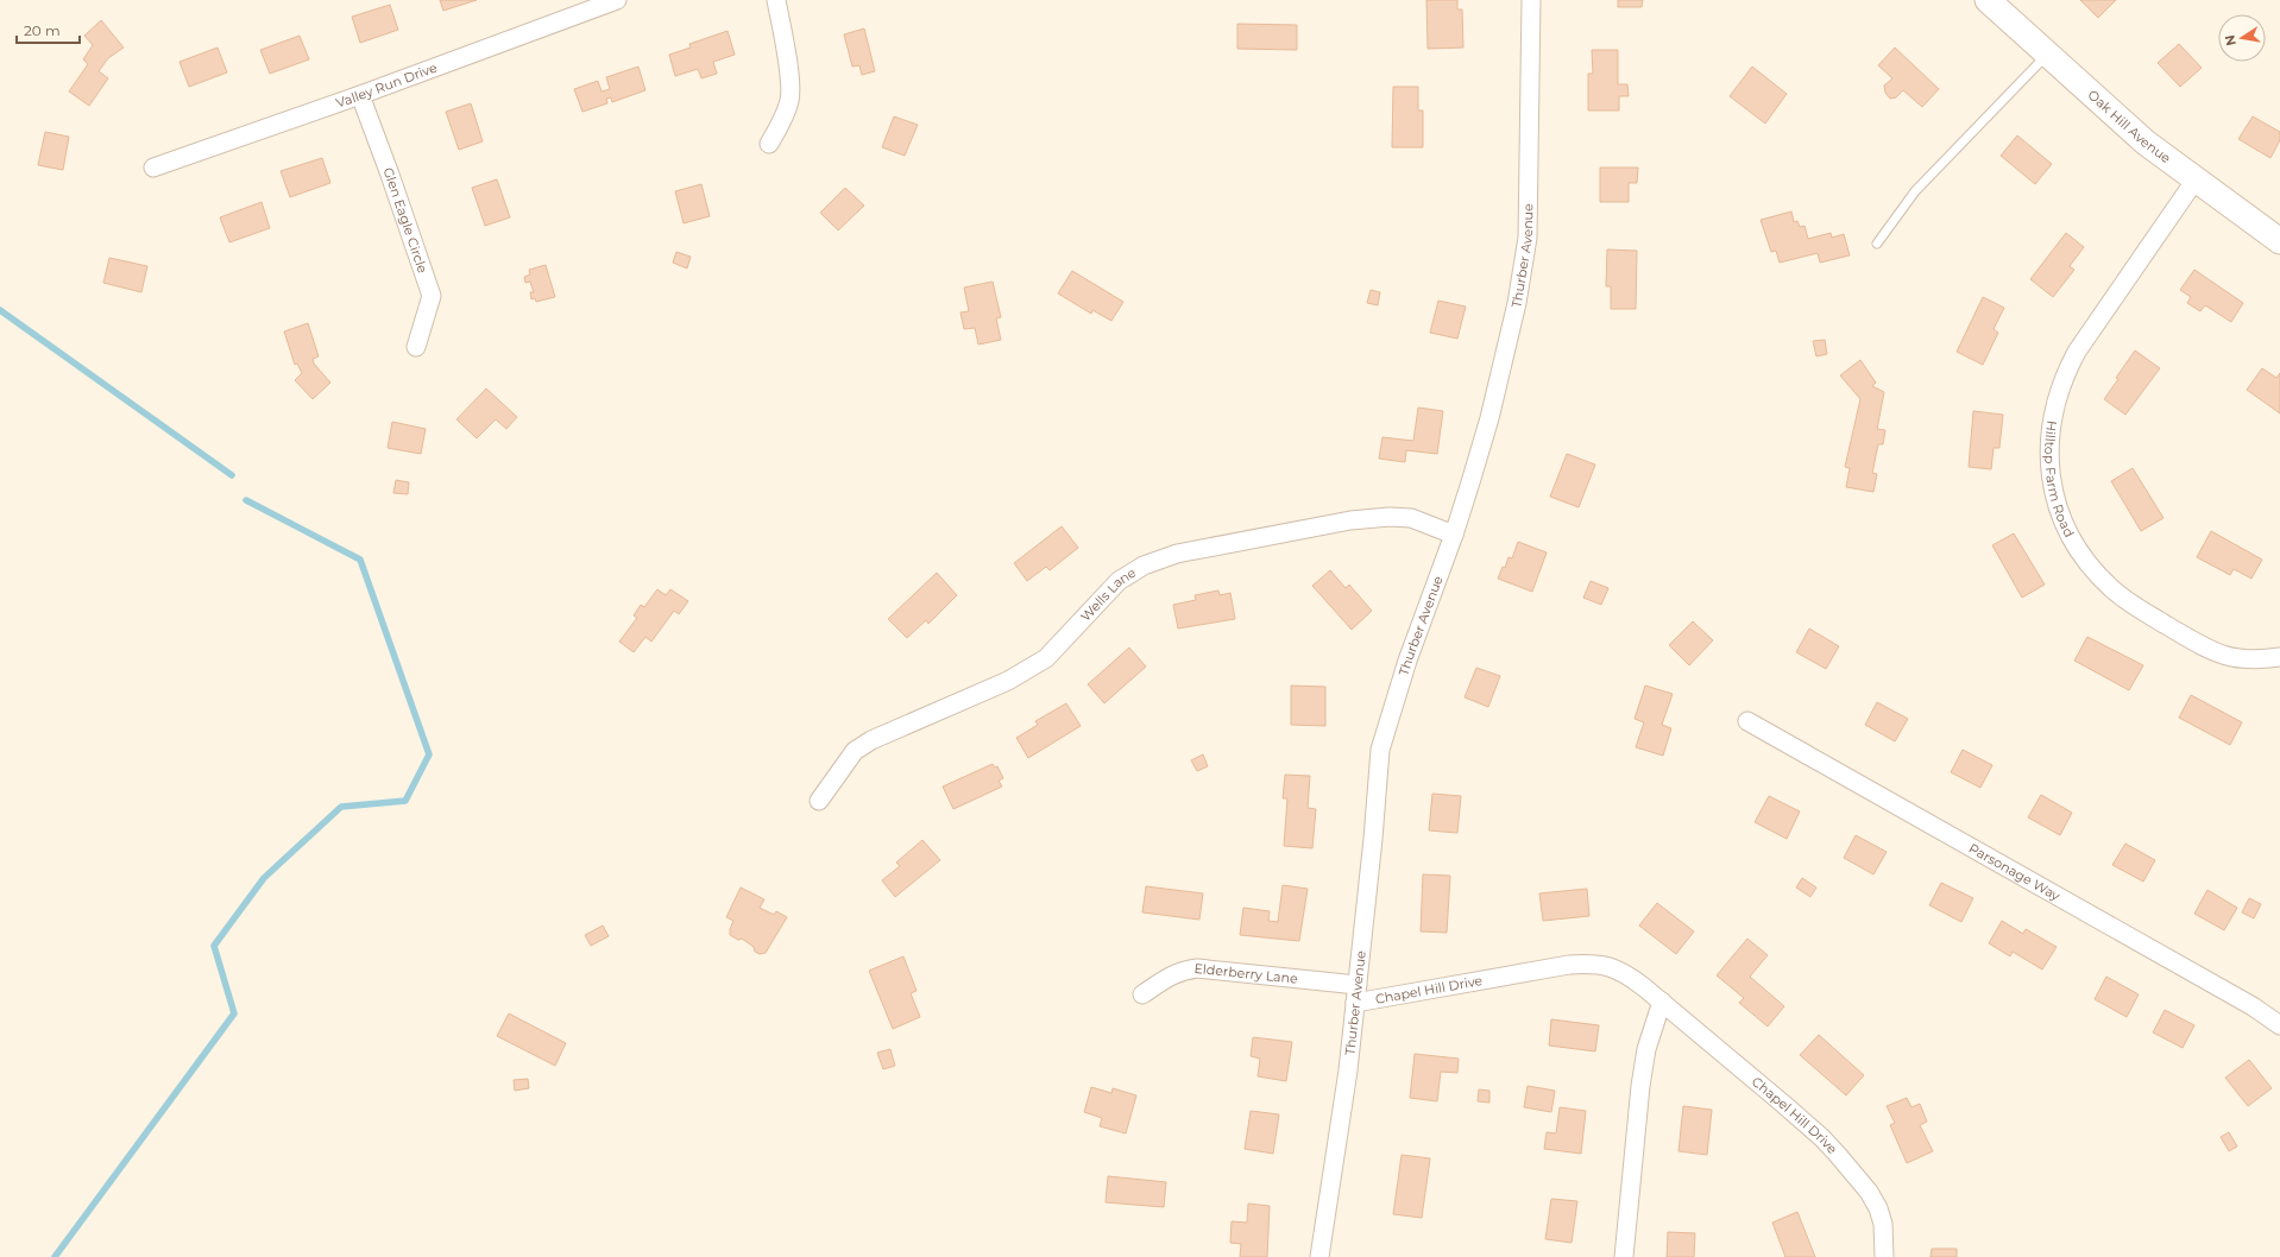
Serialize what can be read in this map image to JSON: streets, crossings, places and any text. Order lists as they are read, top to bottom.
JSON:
{
  "streets": {
    "main road": ["Oak Hill Avenue"],
    "street": [
      "Valley Run Drive",
      "Glen Eagle Circle",
      "Thurber Avenue",
      "Hilltop Farm Road",
      "Wells Lane",
      "Parsonage Way",
      "Elderberry Lane",
      "Chapel Hill Drive"
    ]
  },
  "crossings": [
    ["Valley Run Drive", "Glen Eagle Circle"],
    ["Oak Hill Avenue", "Hilltop Farm Road"],
    ["Thurber Avenue", "Wells Lane"],
    ["Thurber Avenue", "Elderberry Lane"],
    ["Thurber Avenue", "Chapel Hill Drive"]
  ],
  "scale_bar": "20 m",
  "north": "left"
}
